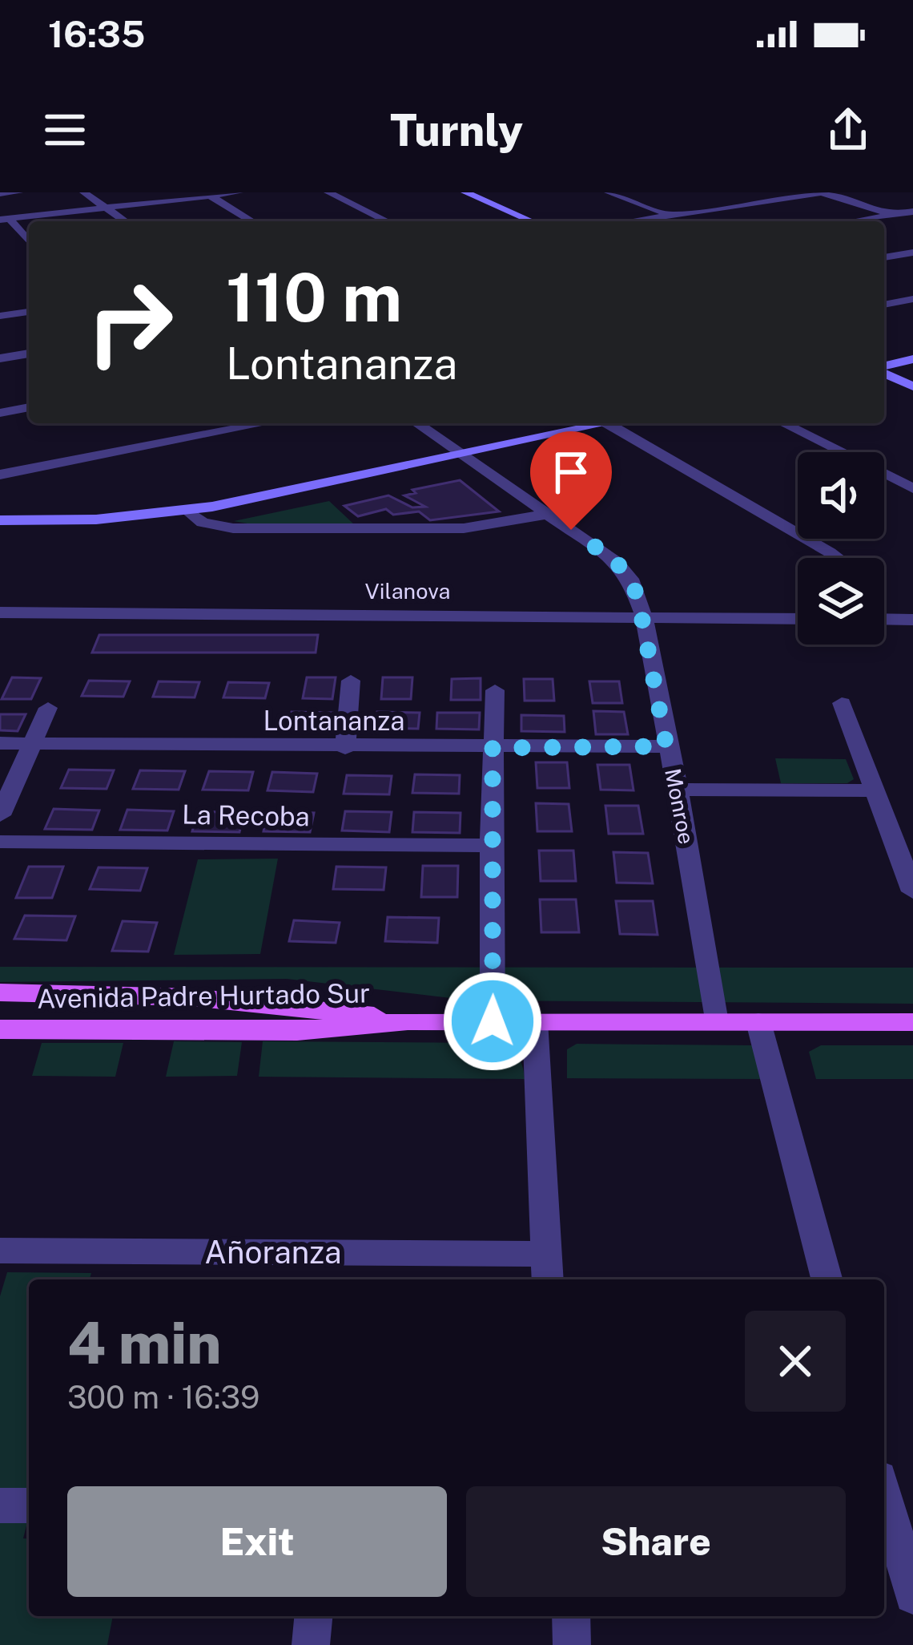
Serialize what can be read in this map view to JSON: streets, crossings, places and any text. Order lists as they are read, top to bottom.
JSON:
{
  "streets": {
    "main road": ["Avenida Padre Hurtado Sur"],
    "street": [
      "Vilanova",
      "Lontananza",
      "Monroe",
      "La Recoba",
      "Añoranza"
    ]
  },
  "crossings": [
    ["Vilanova", "Monroe"],
    ["Lontananza", "Monroe"],
    ["Monroe", "Avenida Padre Hurtado Sur"]
  ],
  "page": {
    "status": "16:35",
    "header": "Turnly",
    "turn": ["110 m", "Lontananza"],
    "heading": ["4 min", "300 m · 16:39"],
    "buttons": ["Exit", "Share"]
  }
}
